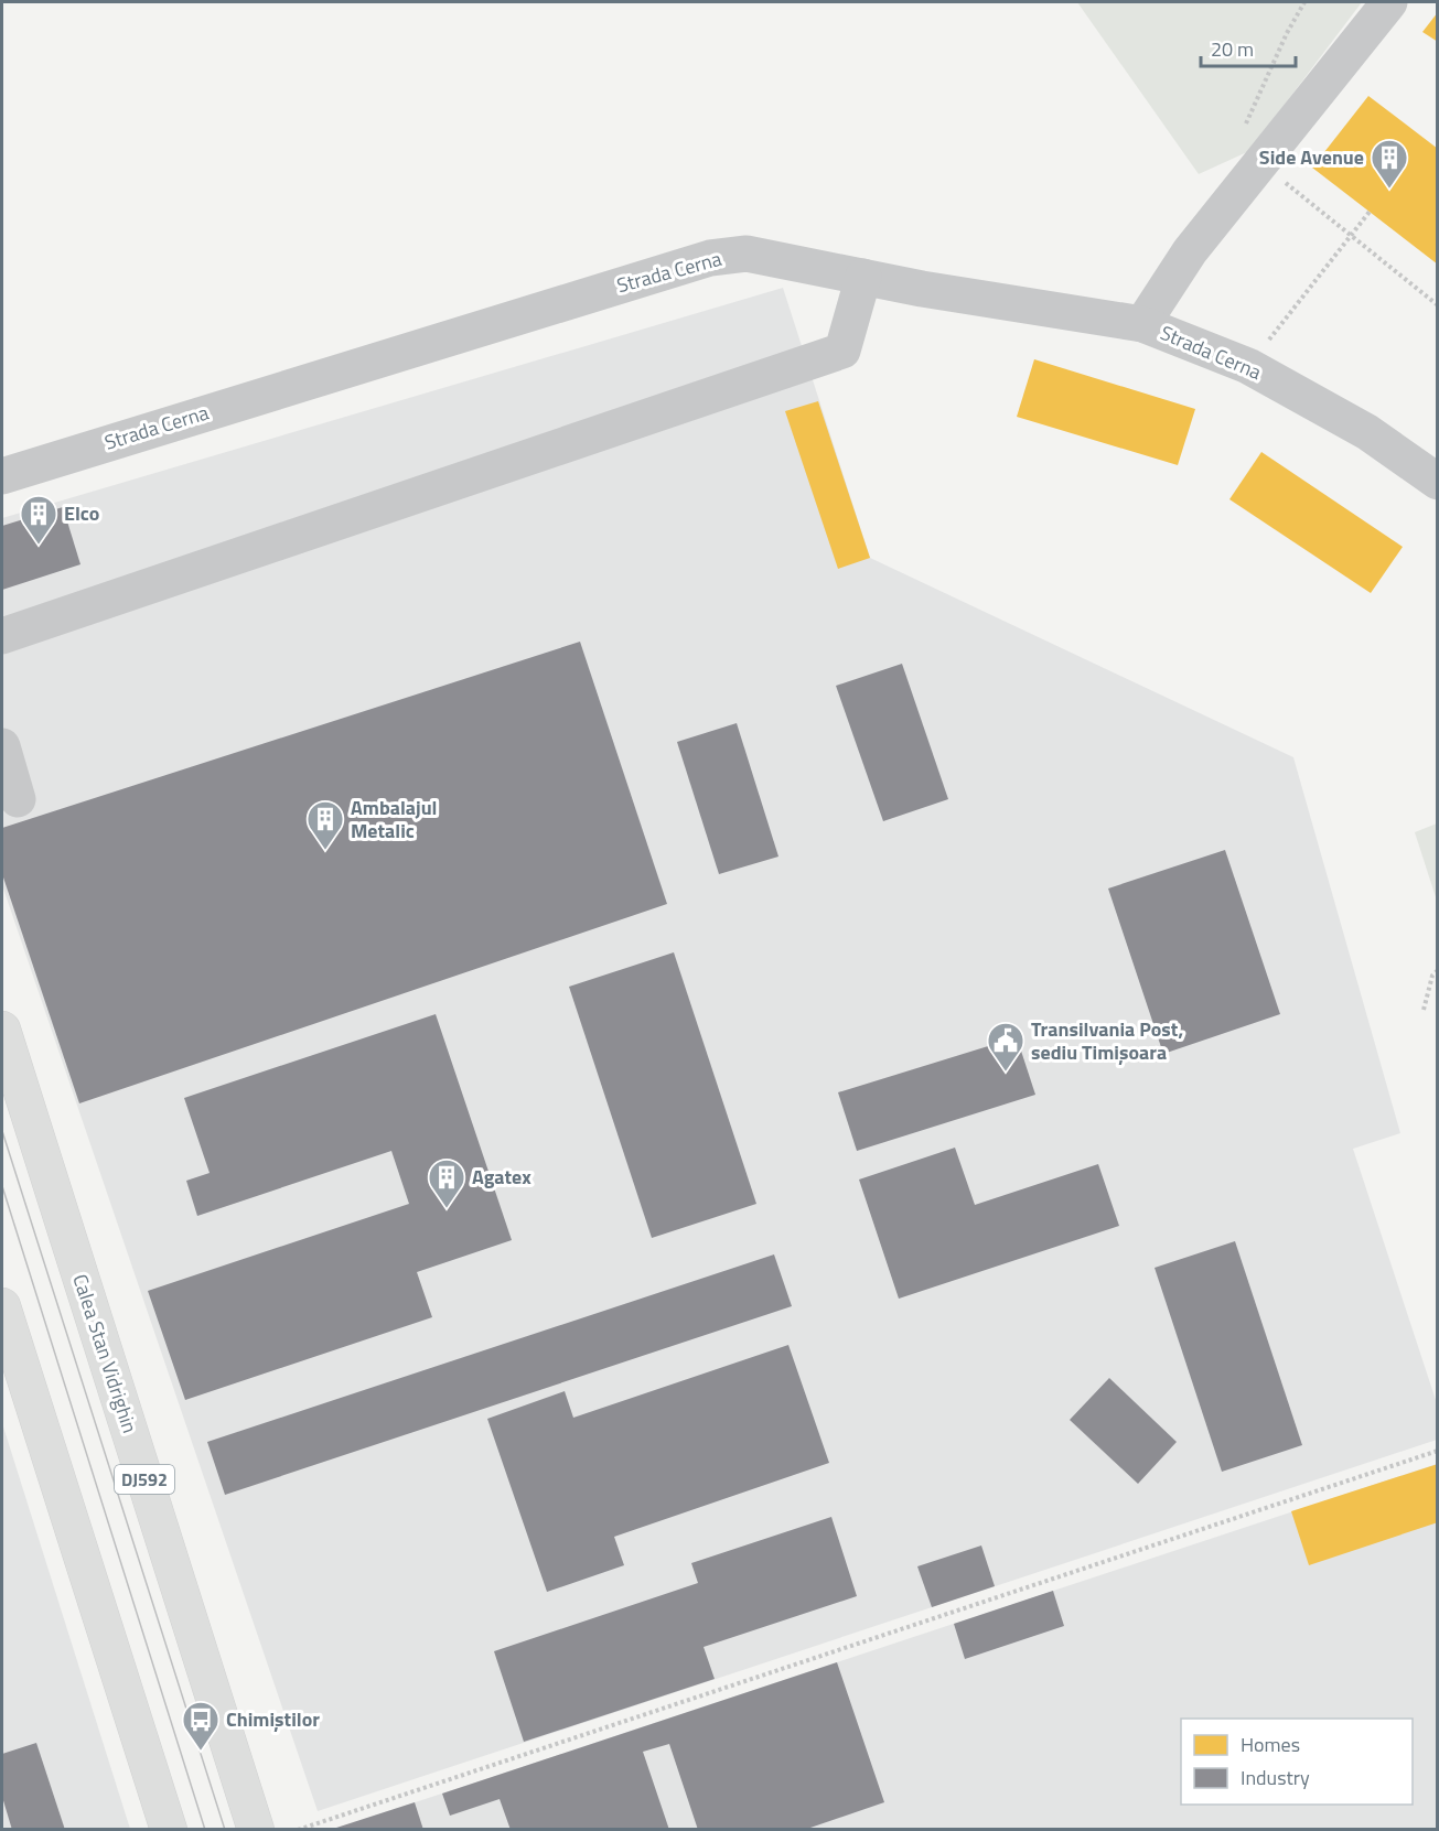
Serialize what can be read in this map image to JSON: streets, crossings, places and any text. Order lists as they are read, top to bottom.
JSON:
{
  "streets": {
    "main road": ["Calea Stan Vidrighin", "DJ592"],
    "street": ["Strada Cerna"]
  },
  "places": {
    "building": [
      "Side Avenue",
      "Elco",
      "Ambalajul Metalic",
      "Agatex"
    ],
    "public building": ["Transilvania Post, sediu Timișoara"],
    "bus stop": ["Chimiștilor"]
  },
  "legend": ["Homes", "Industry"],
  "scale_bar": "20 m"
}
